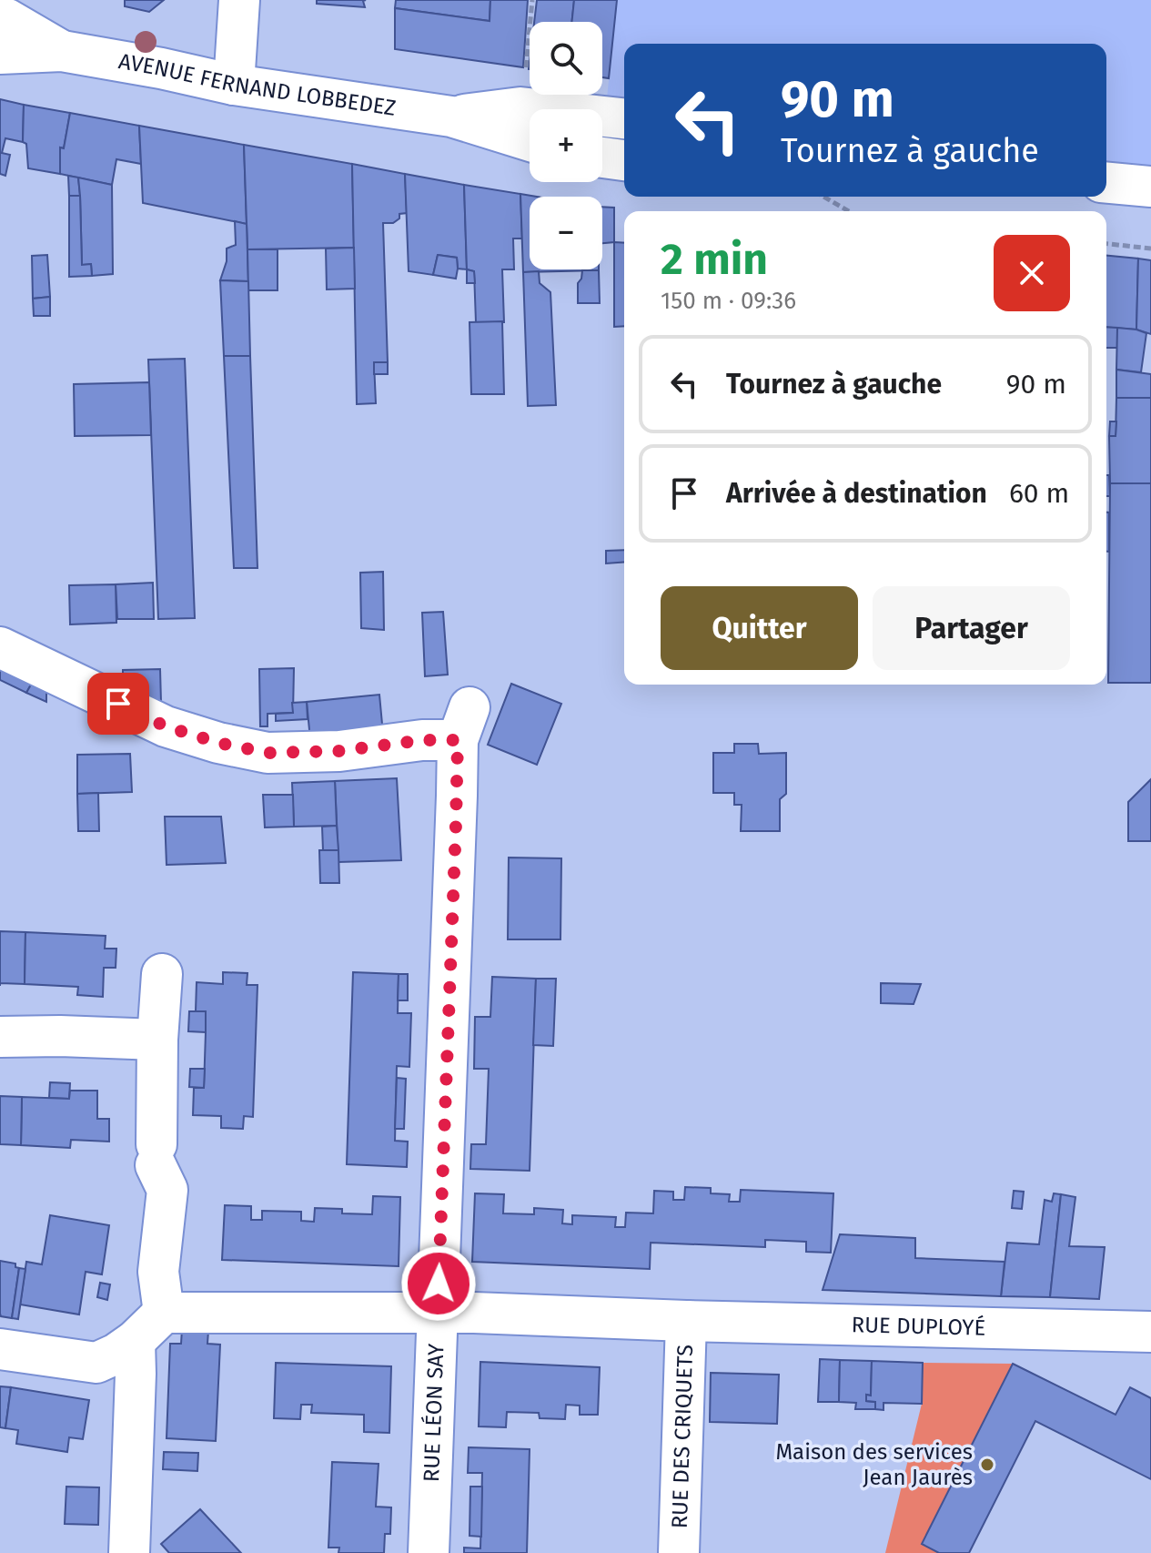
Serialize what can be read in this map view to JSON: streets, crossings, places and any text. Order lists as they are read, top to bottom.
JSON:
{
  "streets": {
    "street": [
      "AVENUE FERNAND LOBBEDEZ",
      "RUE DUPLOYÉ",
      "RUE LÉON SAY",
      "RUE DES CRIQUETS"
    ]
  },
  "crossings": [
    ["RUE DUPLOYÉ", "RUE LÉON SAY"],
    ["RUE DUPLOYÉ", "RUE DES CRIQUETS"]
  ],
  "places": ["Maison des services Jean Jaurès"],
  "page": {
    "map_buttons": ["+", "−"],
    "turn": ["90 m", "Tournez à gauche"],
    "heading": ["2 min", "150 m · 09:36"],
    "list": [
      {
        "name": "Tournez à gauche",
        "value": "90 m"
      },
      {
        "name": "Arrivée à destination",
        "value": "60 m"
      }
    ],
    "buttons": ["Quitter", "Partager"]
  }
}
